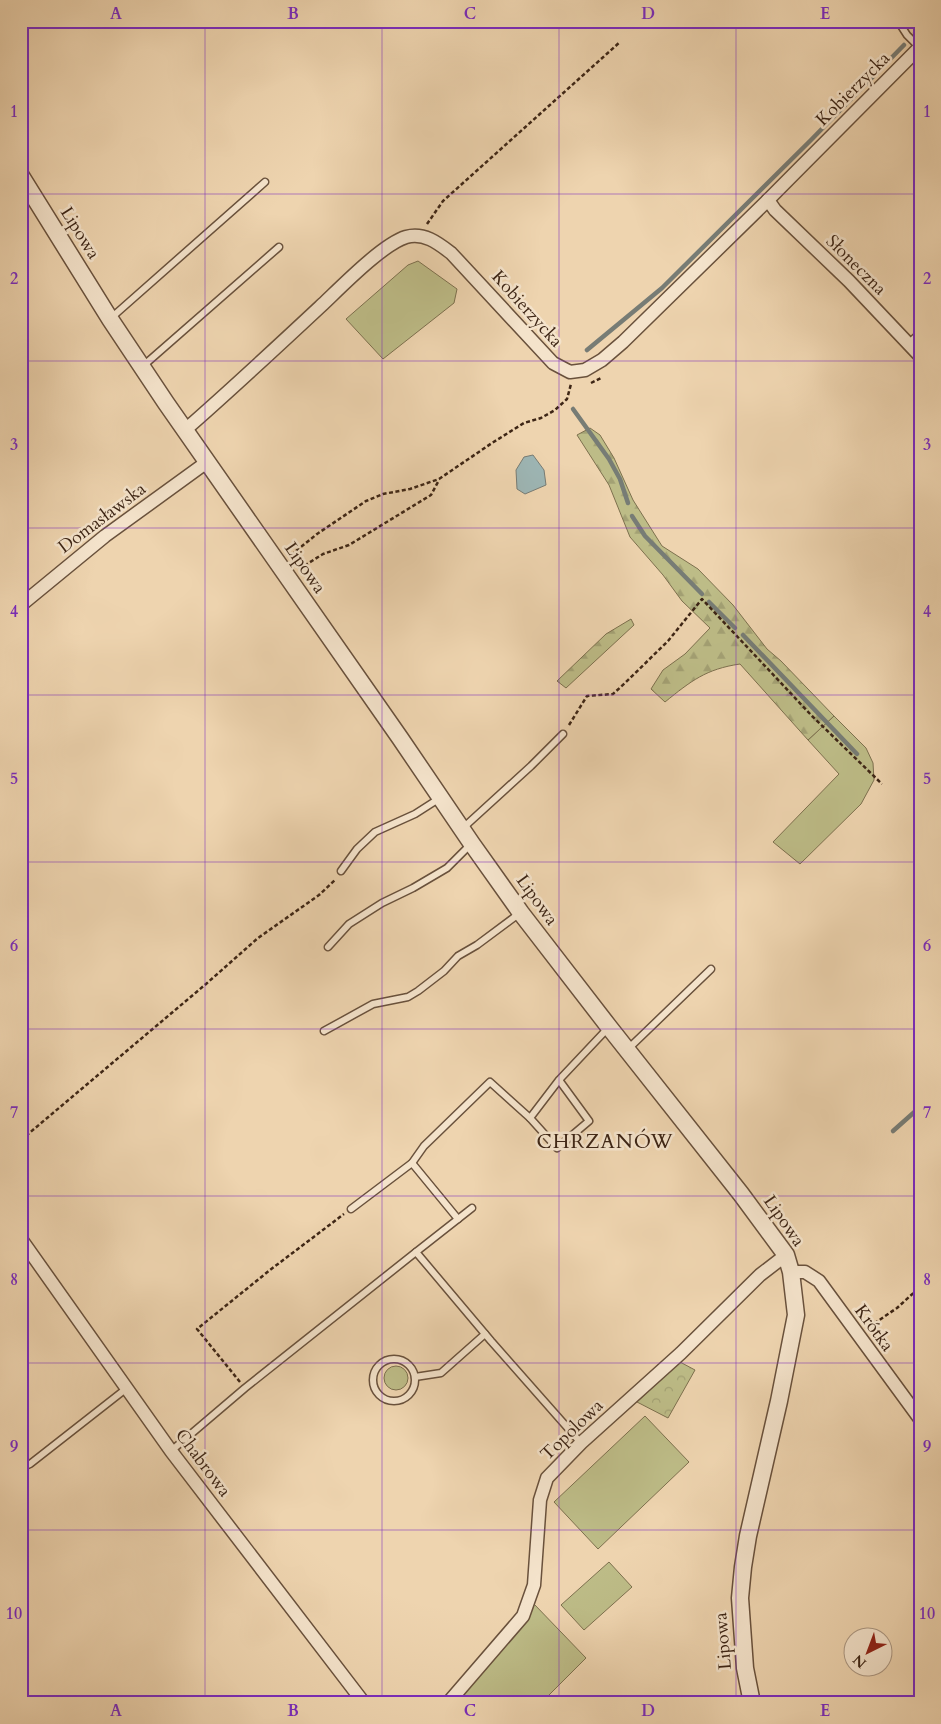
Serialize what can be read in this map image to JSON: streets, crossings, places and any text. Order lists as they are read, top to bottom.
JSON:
{
  "streets": {
    "street": [
      "Kobierzycka",
      "Lipowa",
      "Słoneczna",
      "Domasławska",
      "Krótka",
      "Topolowa",
      "Chabrowa"
    ]
  },
  "crossings": [
    ["Kobierzycka", "Słoneczna"],
    ["Lipowa", "Domasławska"],
    ["Lipowa", "Krótka"],
    ["Lipowa", "Topolowa"]
  ],
  "districts": ["CHRZANÓW"],
  "north": "bottom left",
  "grid": {
    "columns": [
      "A",
      "B",
      "C",
      "D",
      "E"
    ],
    "rows": [
      "1",
      "2",
      "3",
      "4",
      "5",
      "6",
      "7",
      "8",
      "9",
      "10"
    ]
  }
}
